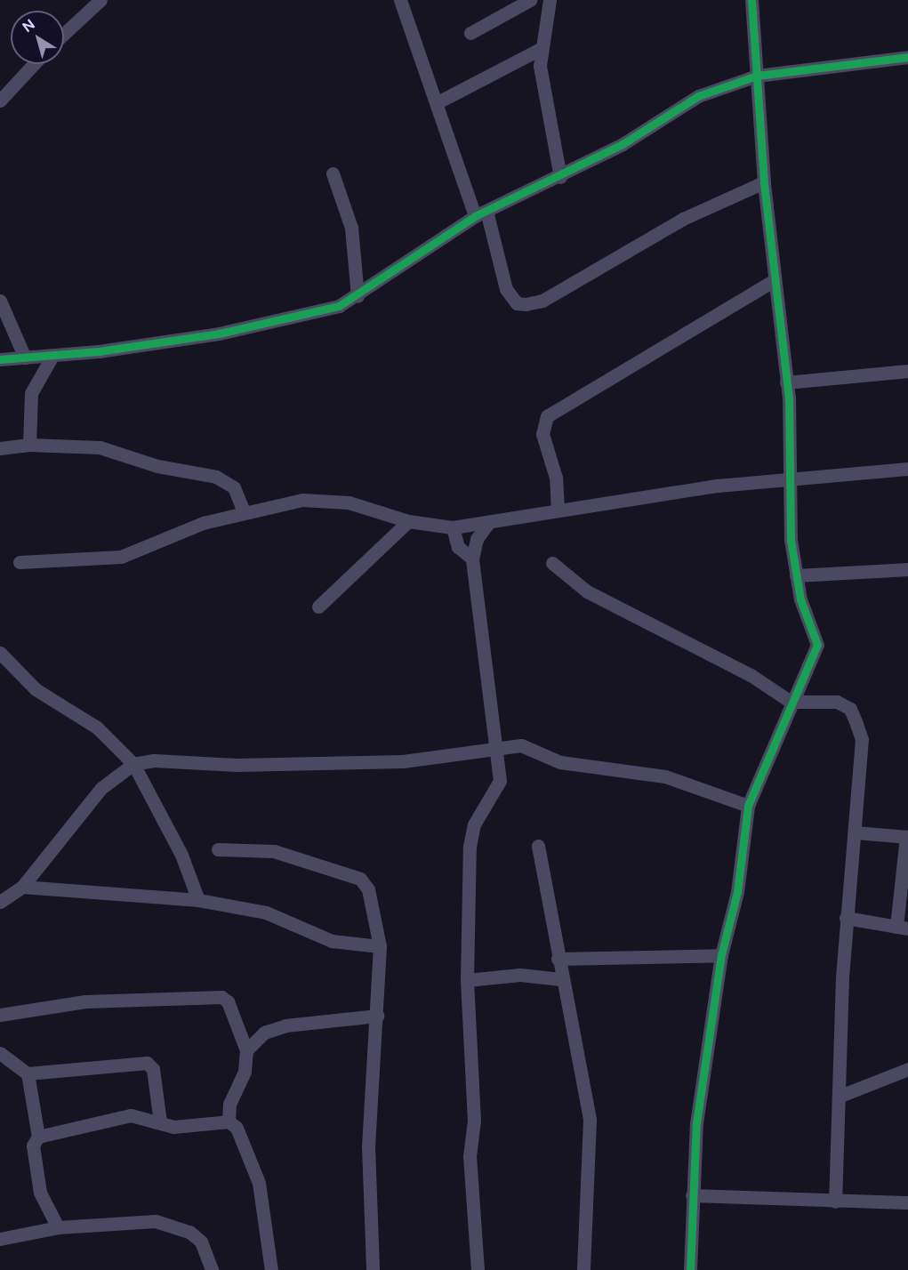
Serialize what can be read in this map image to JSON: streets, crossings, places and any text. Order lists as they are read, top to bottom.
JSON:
{
  "north": "top left"
}
